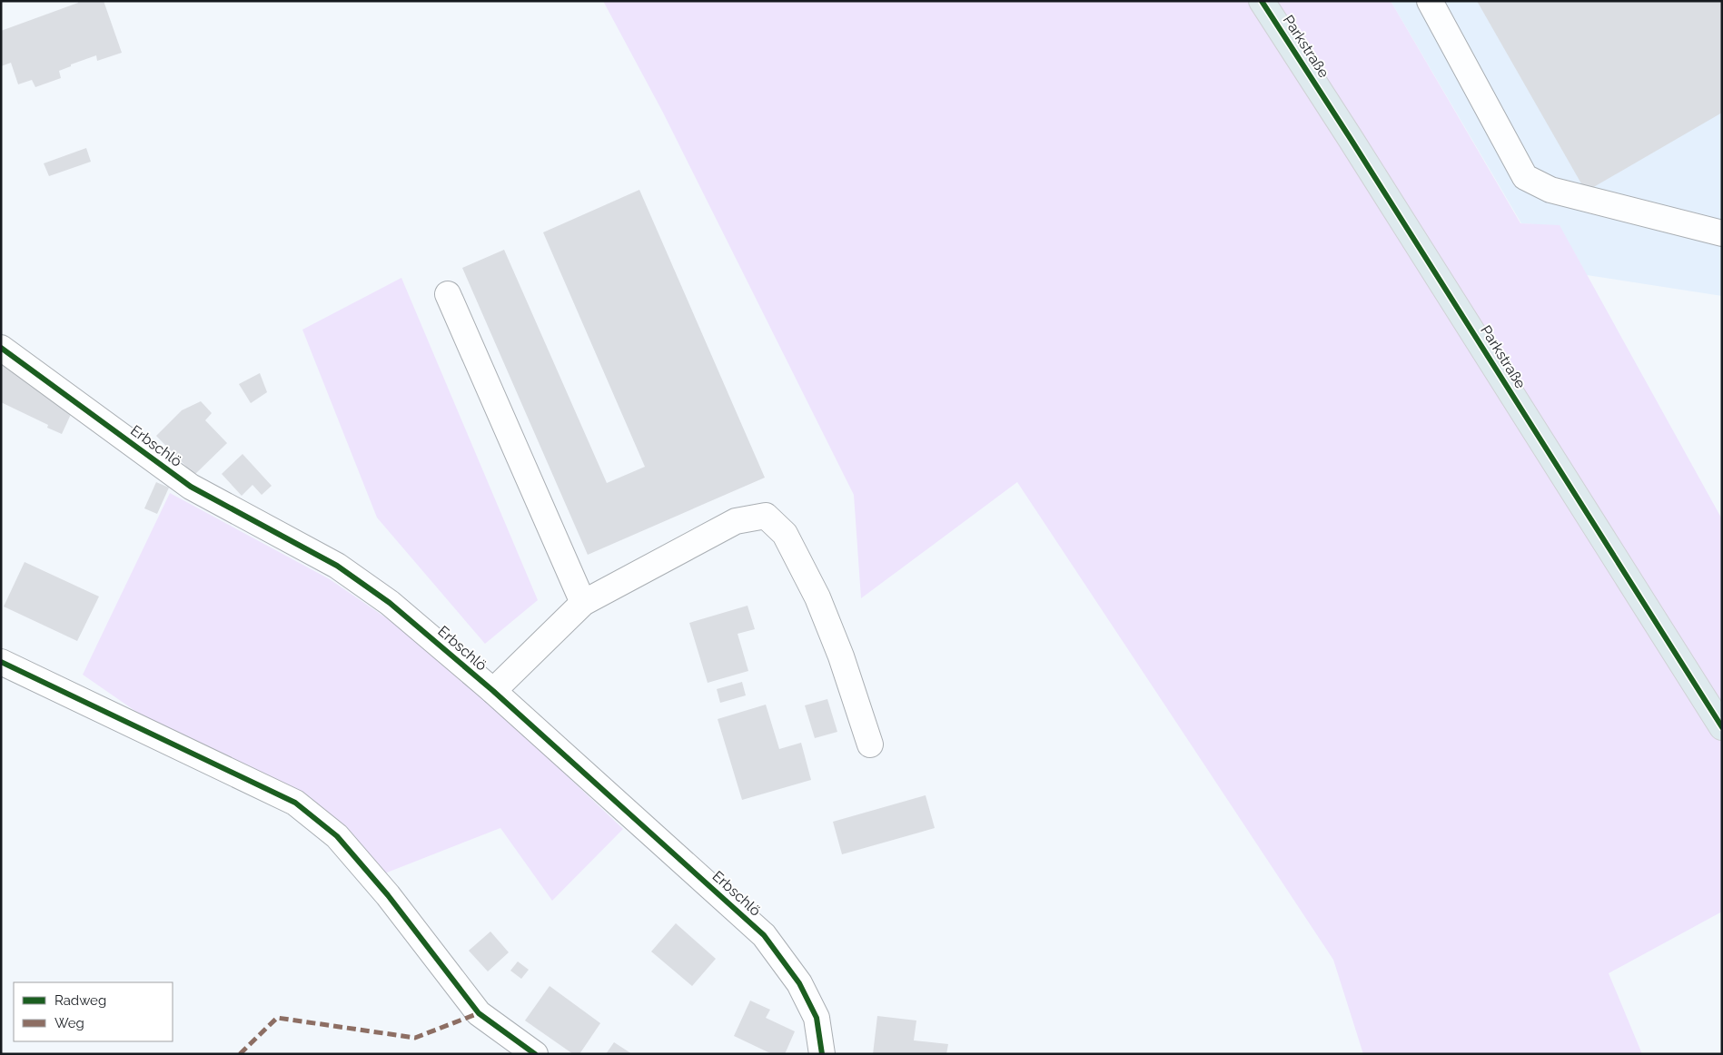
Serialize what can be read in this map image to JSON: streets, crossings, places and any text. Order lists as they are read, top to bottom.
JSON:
{
  "streets": {
    "main road": ["Parkstraße"],
    "street": ["Erbschlö"]
  },
  "legend": ["Radweg", "Weg"]
}
